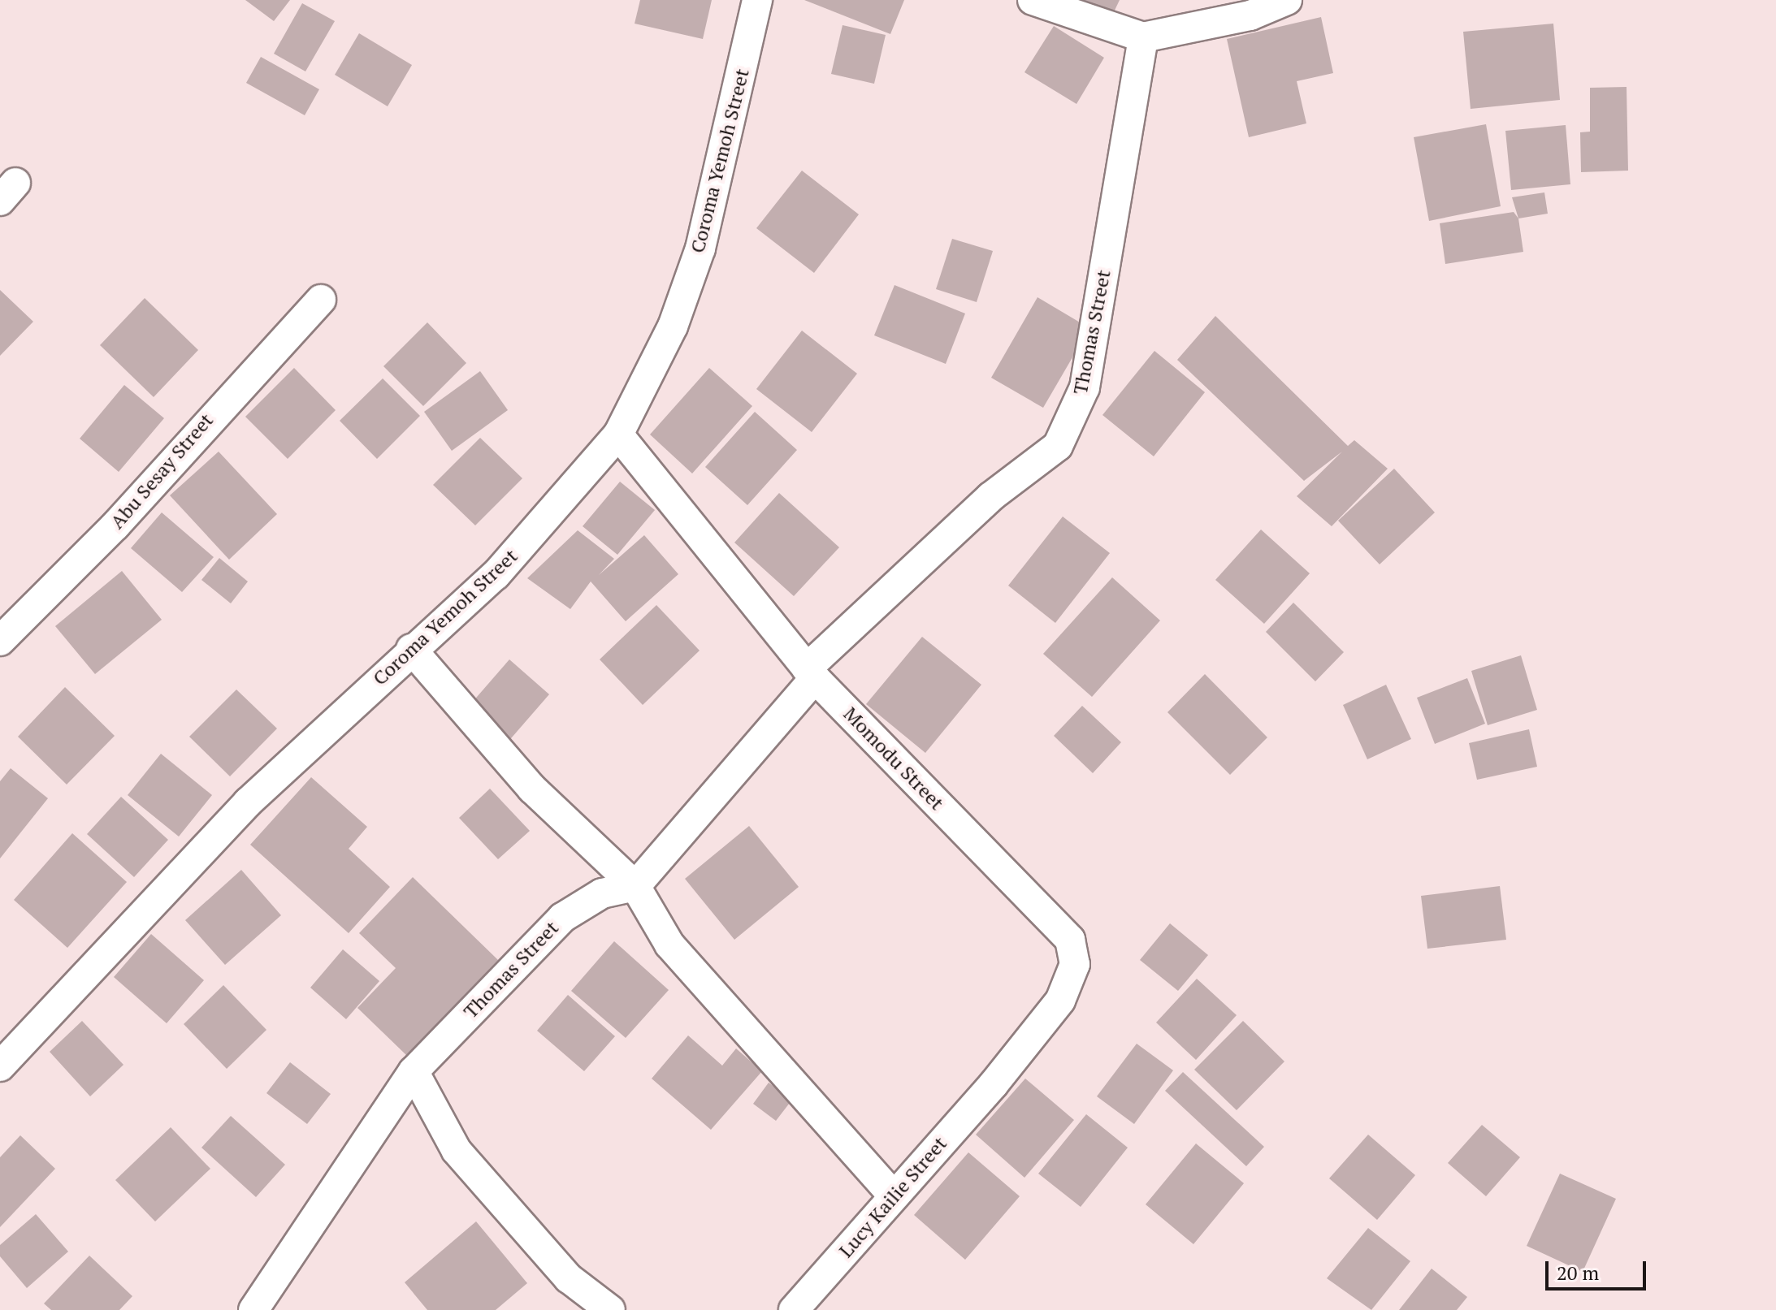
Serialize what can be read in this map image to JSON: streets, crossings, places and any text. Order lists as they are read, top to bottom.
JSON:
{
  "streets": {
    "street": [
      "Coroma Yemoh Street",
      "Thomas Street",
      "Abu Sesay Street",
      "Momodu Street",
      "Lucy Kailie Street"
    ]
  },
  "crossings": [
    ["Coroma Yemoh Street", "Momodu Street"],
    ["Thomas Street", "Momodu Street"],
    ["Momodu Street", "Lucy Kailie Street"]
  ],
  "scale_bar": "20 m"
}
